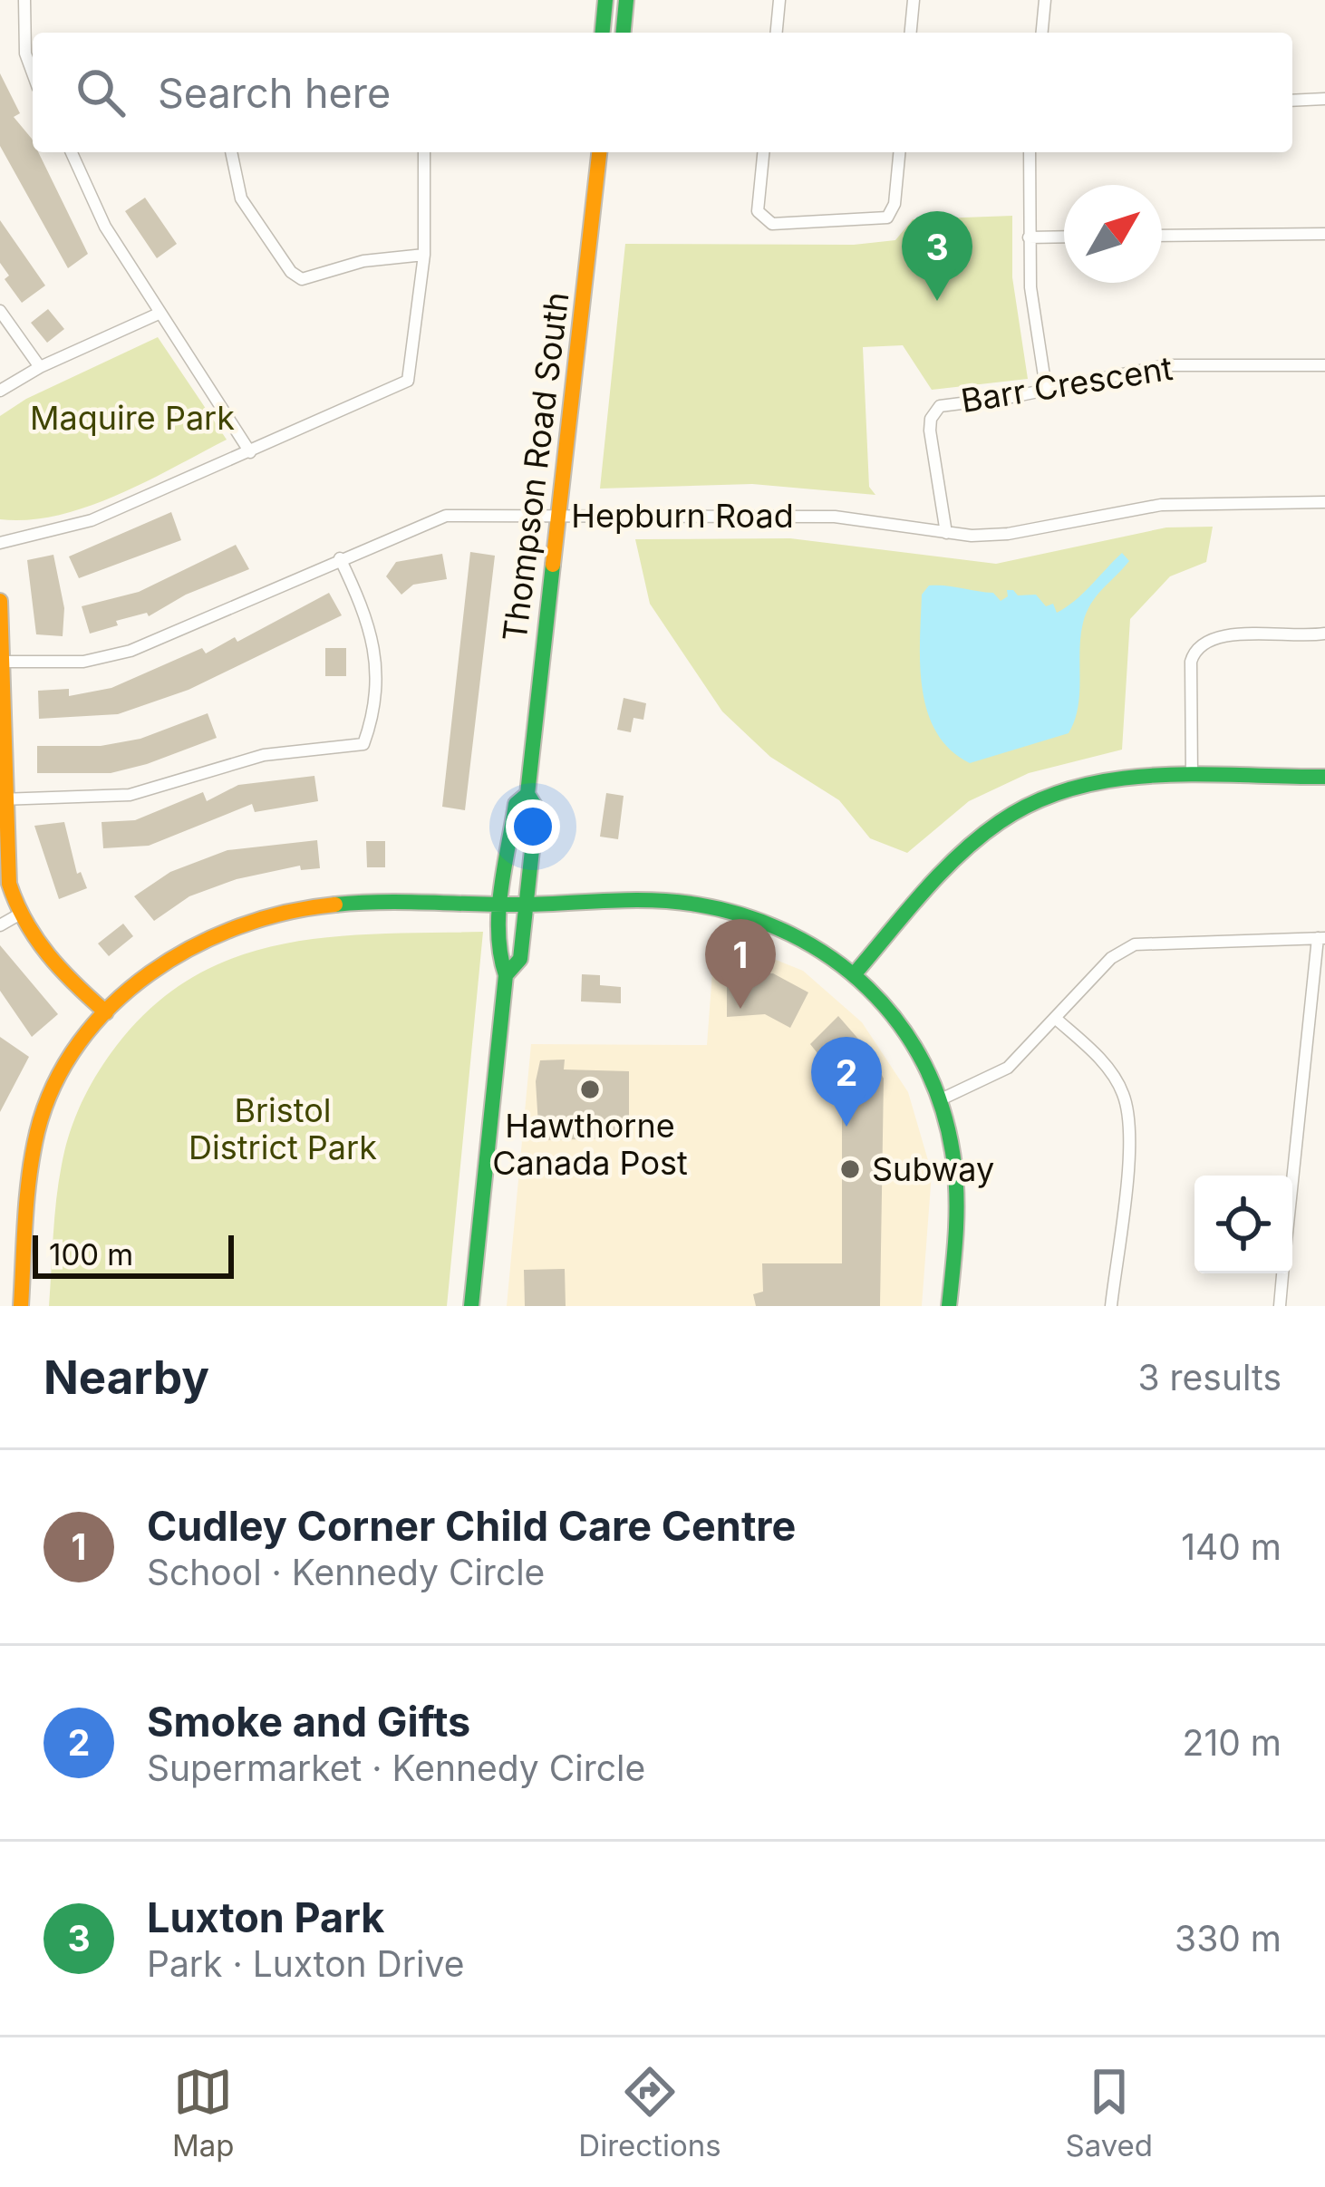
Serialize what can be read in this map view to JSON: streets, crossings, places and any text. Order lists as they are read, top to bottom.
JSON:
{
  "streets": {
    "street": ["Barr Crescent", "Thompson Road South", "Hepburn Road"]
  },
  "crossings": [
    ["Barr Crescent", "Hepburn Road"],
    ["Thompson Road South", "Hepburn Road"]
  ],
  "parks": ["Maquire Park", "Bristol District Park"],
  "places": ["Hawthorne Canada Post", "Subway"],
  "scale_bar": "100 m",
  "north": "top right",
  "page": {
    "search": "Search here",
    "pins": ["3", "1", "2"],
    "scale": "100 m",
    "heading": ["Nearby", "3 results"],
    "list": [
      {
        "mark": "1",
        "name": "Cudley Corner Child Care Centre",
        "note": "School · Kennedy Circle",
        "value": "140 m"
      },
      {
        "mark": "2",
        "name": "Smoke and Gifts",
        "note": "Supermarket · Kennedy Circle",
        "value": "210 m"
      },
      {
        "mark": "3",
        "name": "Luxton Park",
        "note": "Park · Luxton Drive",
        "value": "330 m"
      }
    ],
    "nav": ["Map", "Directions", "Saved"]
  }
}
